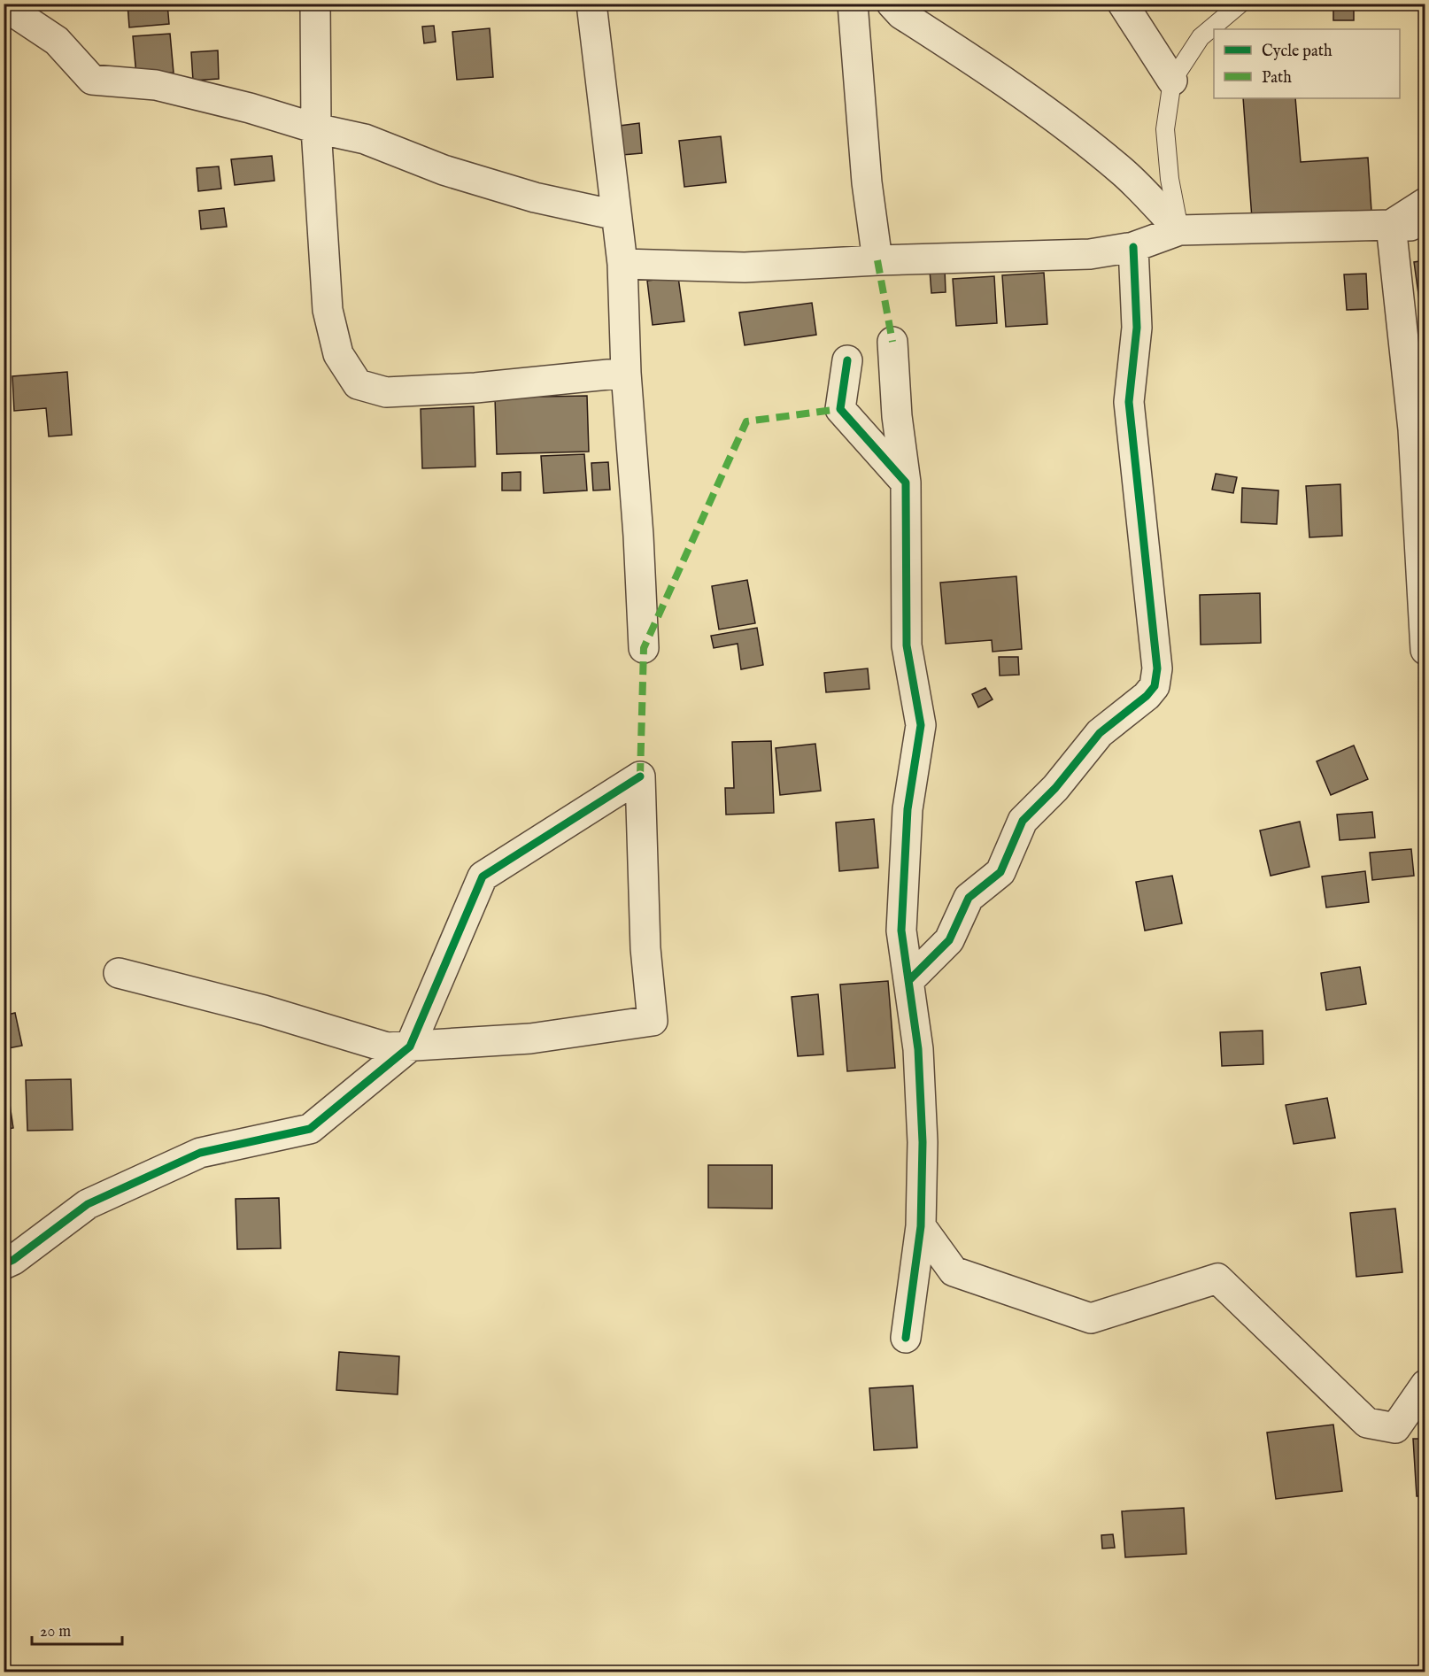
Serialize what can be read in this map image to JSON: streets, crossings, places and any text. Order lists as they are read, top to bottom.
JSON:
{
  "legend": ["Cycle path", "Path"],
  "scale_bar": "20 m"
}
